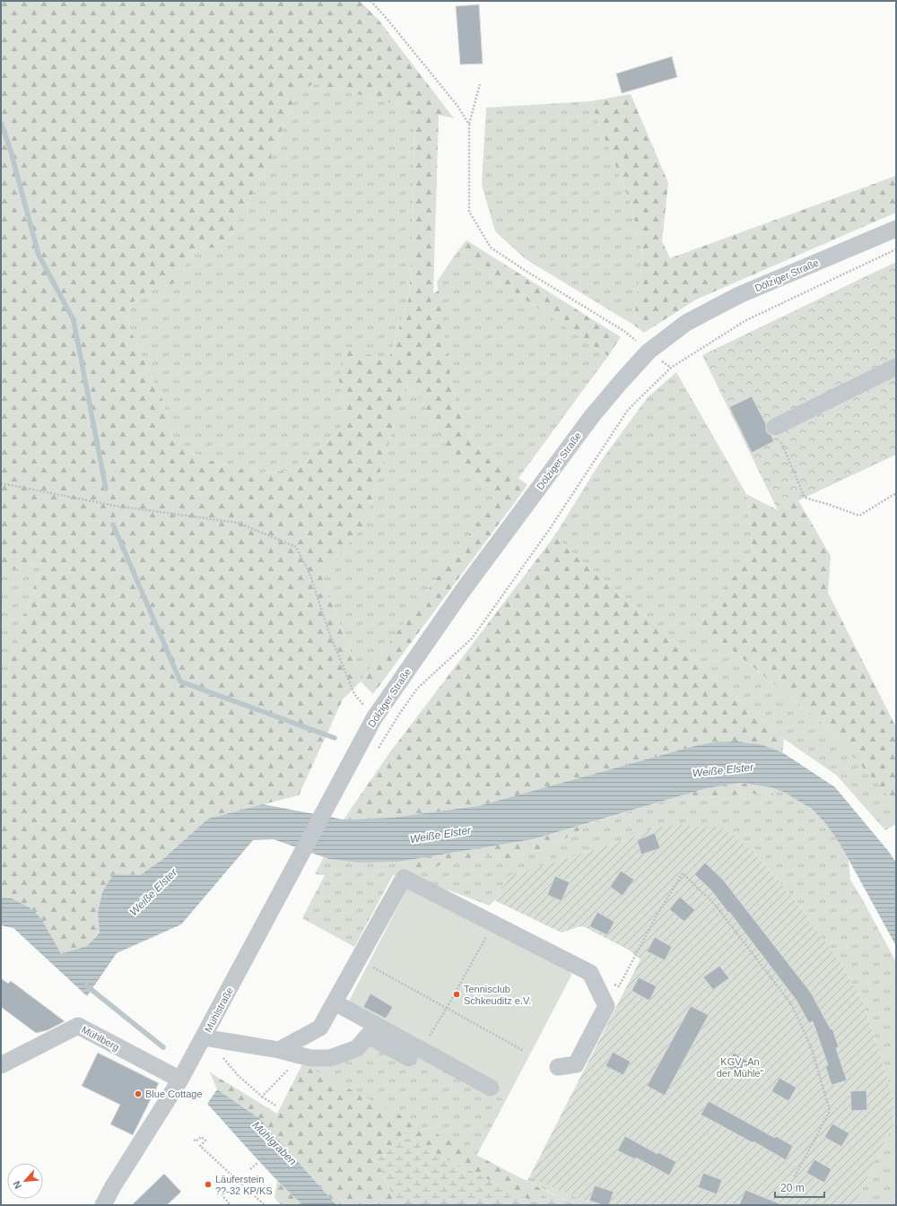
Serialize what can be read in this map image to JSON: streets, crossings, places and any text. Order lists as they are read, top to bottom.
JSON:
{
  "streets": {
    "street": ["Dölziger Straße", "Mühlstraße", "Mühlberg"]
  },
  "crossings": [
    ["Dölziger Straße", "Mühlstraße"],
    ["Mühlstraße", "Mühlberg"]
  ],
  "water": ["Weiße Elster", "Mühlgraben"],
  "parks": ["KGV „An der Mühle“"],
  "places": ["Tennisclub Schkeuditz e.V.", "Blue Cottage", "Läuferstein ??-32 KP/KS"],
  "scale_bar": "20 m",
  "north": "bottom left"
}
